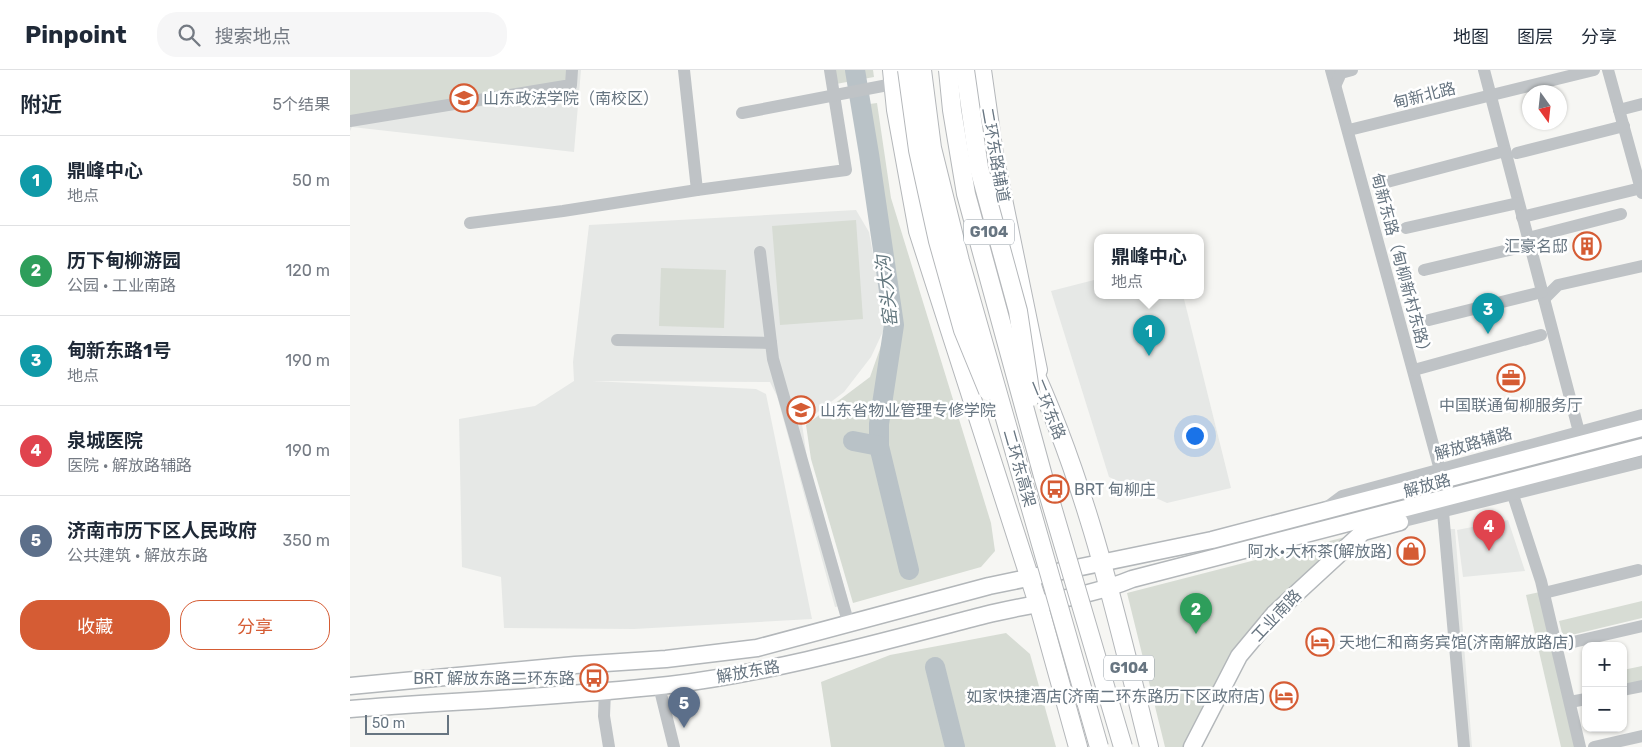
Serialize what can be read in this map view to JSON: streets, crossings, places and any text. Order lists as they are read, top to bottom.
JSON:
{
  "streets": {
    "highway": [
      "二环东路辅道",
      "G104",
      "二环东路",
      "二环东高架"
    ],
    "main road": ["解放路", "工业南路", "解放东路"],
    "street": ["甸新北路", "甸新东路（甸柳新村东路）", "解放路辅路"]
  },
  "crossings": [
    ["甸新北路", "甸新东路（甸柳新村东路）"],
    ["二环东路辅道", "二环东路"],
    ["甸新东路（甸柳新村东路）", "解放路辅路"],
    ["二环东路", "解放路"],
    ["二环东路", "解放东路"],
    ["解放路辅路", "解放路"],
    ["解放路", "工业南路"],
    ["解放路", "解放东路"]
  ],
  "water": ["窑头大沟"],
  "places": {
    "school or university": ["山东政法学院（南校区）", "山东省物业管理专修学院"],
    "building": ["汇豪名邸"],
    "office": ["中国联通甸柳服务厅"],
    "bus stop": ["BRT 甸柳庄", "BRT 解放东路二环东路"],
    "shop": ["阿水·大杯茶(解放路)"],
    "hotel": ["天地仁和商务宾馆(济南解放路店)", "如家快捷酒店(济南二环东路历下区政府店)"]
  },
  "scale_bar": "50 m",
  "north": "bottom",
  "page": {
    "header": "Pinpoint",
    "search": "搜索地点",
    "nav": ["地图", "图层", "分享"],
    "heading": ["附近", "5个结果"],
    "list": [
      {
        "mark": "1",
        "name": "鼎峰中心",
        "note": "地点",
        "value": "50 m"
      },
      {
        "mark": "2",
        "name": "历下甸柳游园",
        "note": "公园 · 工业南路",
        "value": "120 m"
      },
      {
        "mark": "3",
        "name": "甸新东路1号",
        "note": "地点",
        "value": "190 m"
      },
      {
        "mark": "4",
        "name": "泉城医院",
        "note": "医院 · 解放路辅路",
        "value": "190 m"
      },
      {
        "mark": "5",
        "name": "济南市历下区人民政府",
        "note": "公共建筑 · 解放东路",
        "value": "350 m"
      }
    ],
    "popup": ["鼎峰中心", "地点"],
    "pins": [
      "3",
      "1",
      "4",
      "2",
      "5"
    ],
    "buttons": ["收藏", "分享"],
    "map_buttons": ["+", "−"],
    "scale": "50 m"
  }
}
